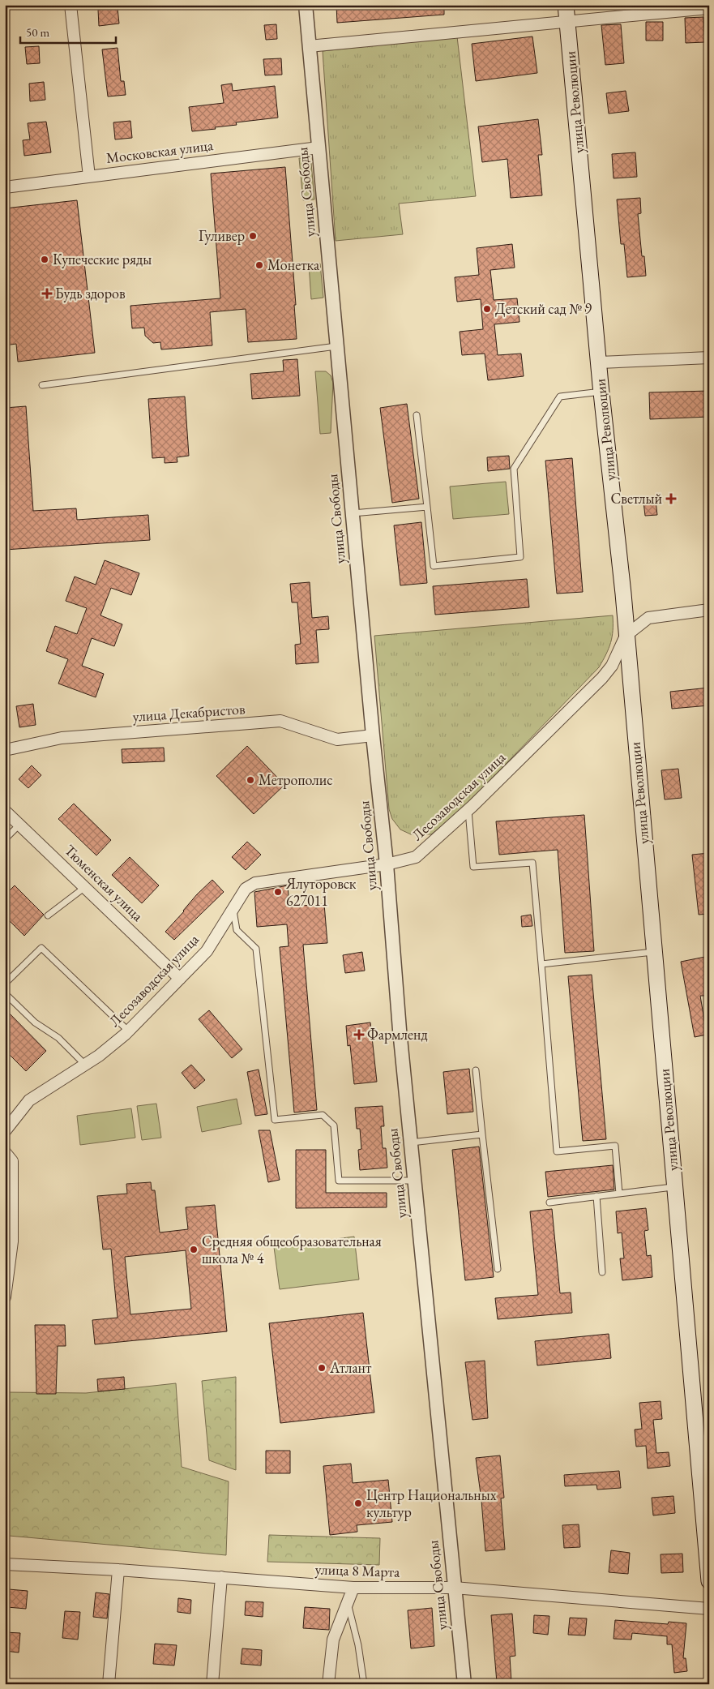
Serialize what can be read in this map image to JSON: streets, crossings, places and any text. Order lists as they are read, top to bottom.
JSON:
{
  "streets": {
    "main road": ["улица Революции"],
    "street": [
      "Московская улица",
      "улица Свободы",
      "улица Декабристов",
      "Лесозаводская улица",
      "Тюменская улица",
      "улица 8 Марта"
    ]
  },
  "crossings": [
    ["улица Революции", "Лесозаводская улица"],
    ["Московская улица", "улица Свободы"],
    ["улица Свободы", "улица Декабристов"],
    ["улица Свободы", "Лесозаводская улица"],
    ["улица Свободы", "улица 8 Марта"],
    ["Лесозаводская улица", "Тюменская улица"]
  ],
  "places": {
    "other": [
      "Гуливер",
      "Купеческие ряды",
      "Монетка",
      "Детский сад № 9",
      "Метрополис",
      "Ялуторовск 627011",
      "Средняя общеобразовательная школа № 4",
      "Атлант",
      "Центр Национальных культур"
    ],
    "health": ["Будь здоров", "Светлый", "Фармленд"]
  },
  "scale_bar": "50 m"
}
